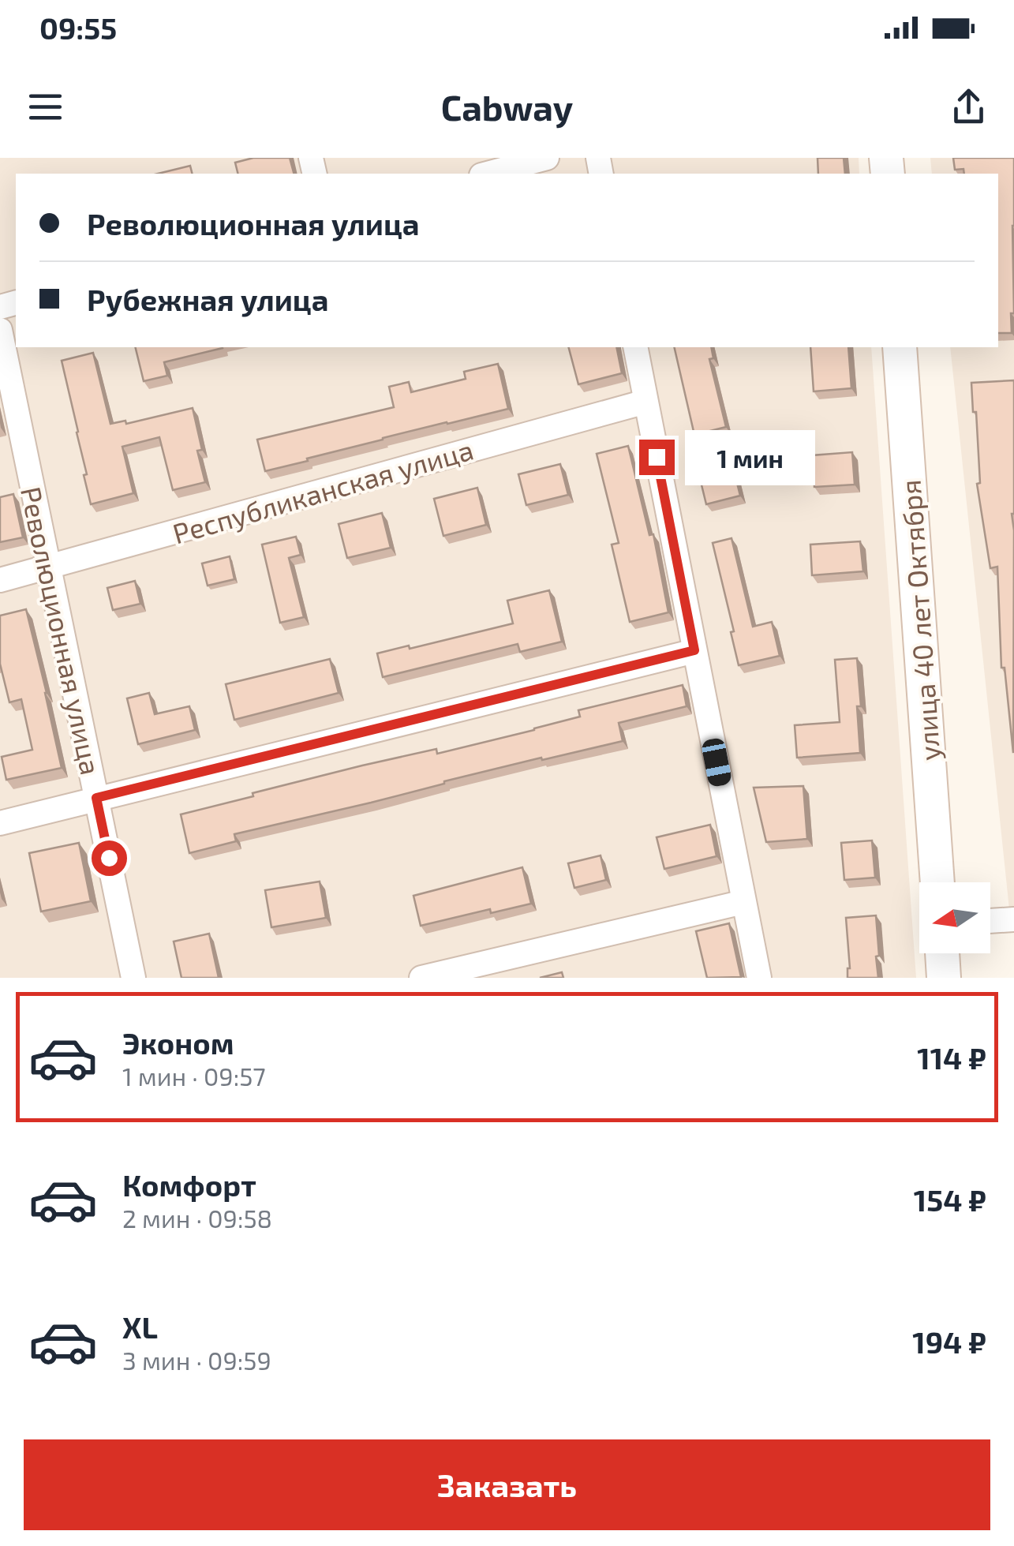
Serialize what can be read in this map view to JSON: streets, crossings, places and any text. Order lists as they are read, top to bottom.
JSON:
{
  "streets": {
    "street": ["Республиканская улица", "улица 40 лет Октября", "Революционная улица"]
  },
  "crossings": [
    ["Республиканская улица", "Революционная улица"]
  ],
  "north": "left",
  "page": {
    "status": "09:55",
    "header": "Cabway",
    "banner": ["Революционная улица", "Рубежная улица"],
    "bubble": "1 мин",
    "list": [
      {
        "name": "Эконом",
        "note": "1 мин · 09:57",
        "value": "114 ₽"
      },
      {
        "name": "Комфорт",
        "note": "2 мин · 09:58",
        "value": "154 ₽"
      },
      {
        "name": "XL",
        "note": "3 мин · 09:59",
        "value": "194 ₽"
      }
    ],
    "buttons": "Заказать"
  }
}
